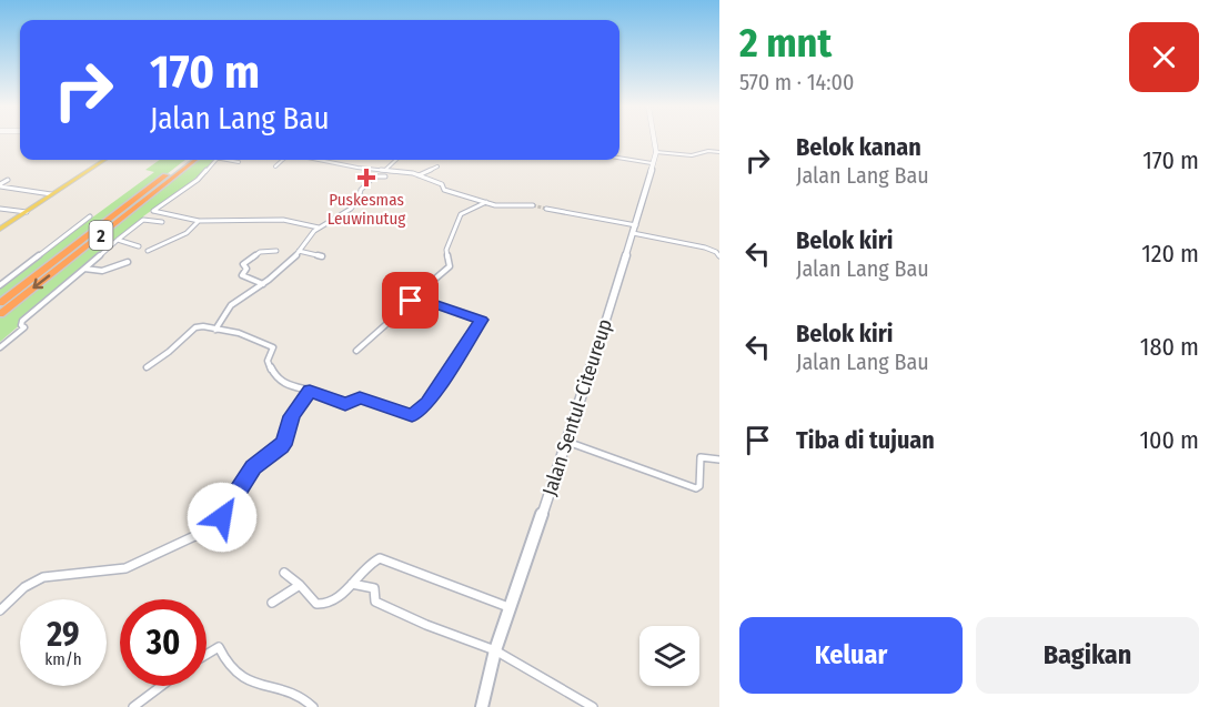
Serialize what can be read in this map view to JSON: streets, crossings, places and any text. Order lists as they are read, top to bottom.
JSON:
{
  "streets": {
    "highway": ["2"],
    "street": ["Jalan Sentul-Citeureup"]
  },
  "places": {
    "health": ["Puskesmas Leuwinutug"]
  },
  "page": {
    "heading": ["2 mnt", "570 m · 14:00"],
    "turn": ["170 m", "Jalan Lang Bau"],
    "list": [
      {
        "name": "Belok kanan",
        "note": "Jalan Lang Bau",
        "value": "170 m"
      },
      {
        "name": "Belok kiri",
        "note": "Jalan Lang Bau",
        "value": "120 m"
      },
      {
        "name": "Belok kiri",
        "note": "Jalan Lang Bau",
        "value": "180 m"
      },
      {
        "name": "Tiba di tujuan",
        "value": "100 m"
      }
    ],
    "speed": "29 km/h",
    "limit": "30",
    "buttons": ["Keluar", "Bagikan"]
  }
}
